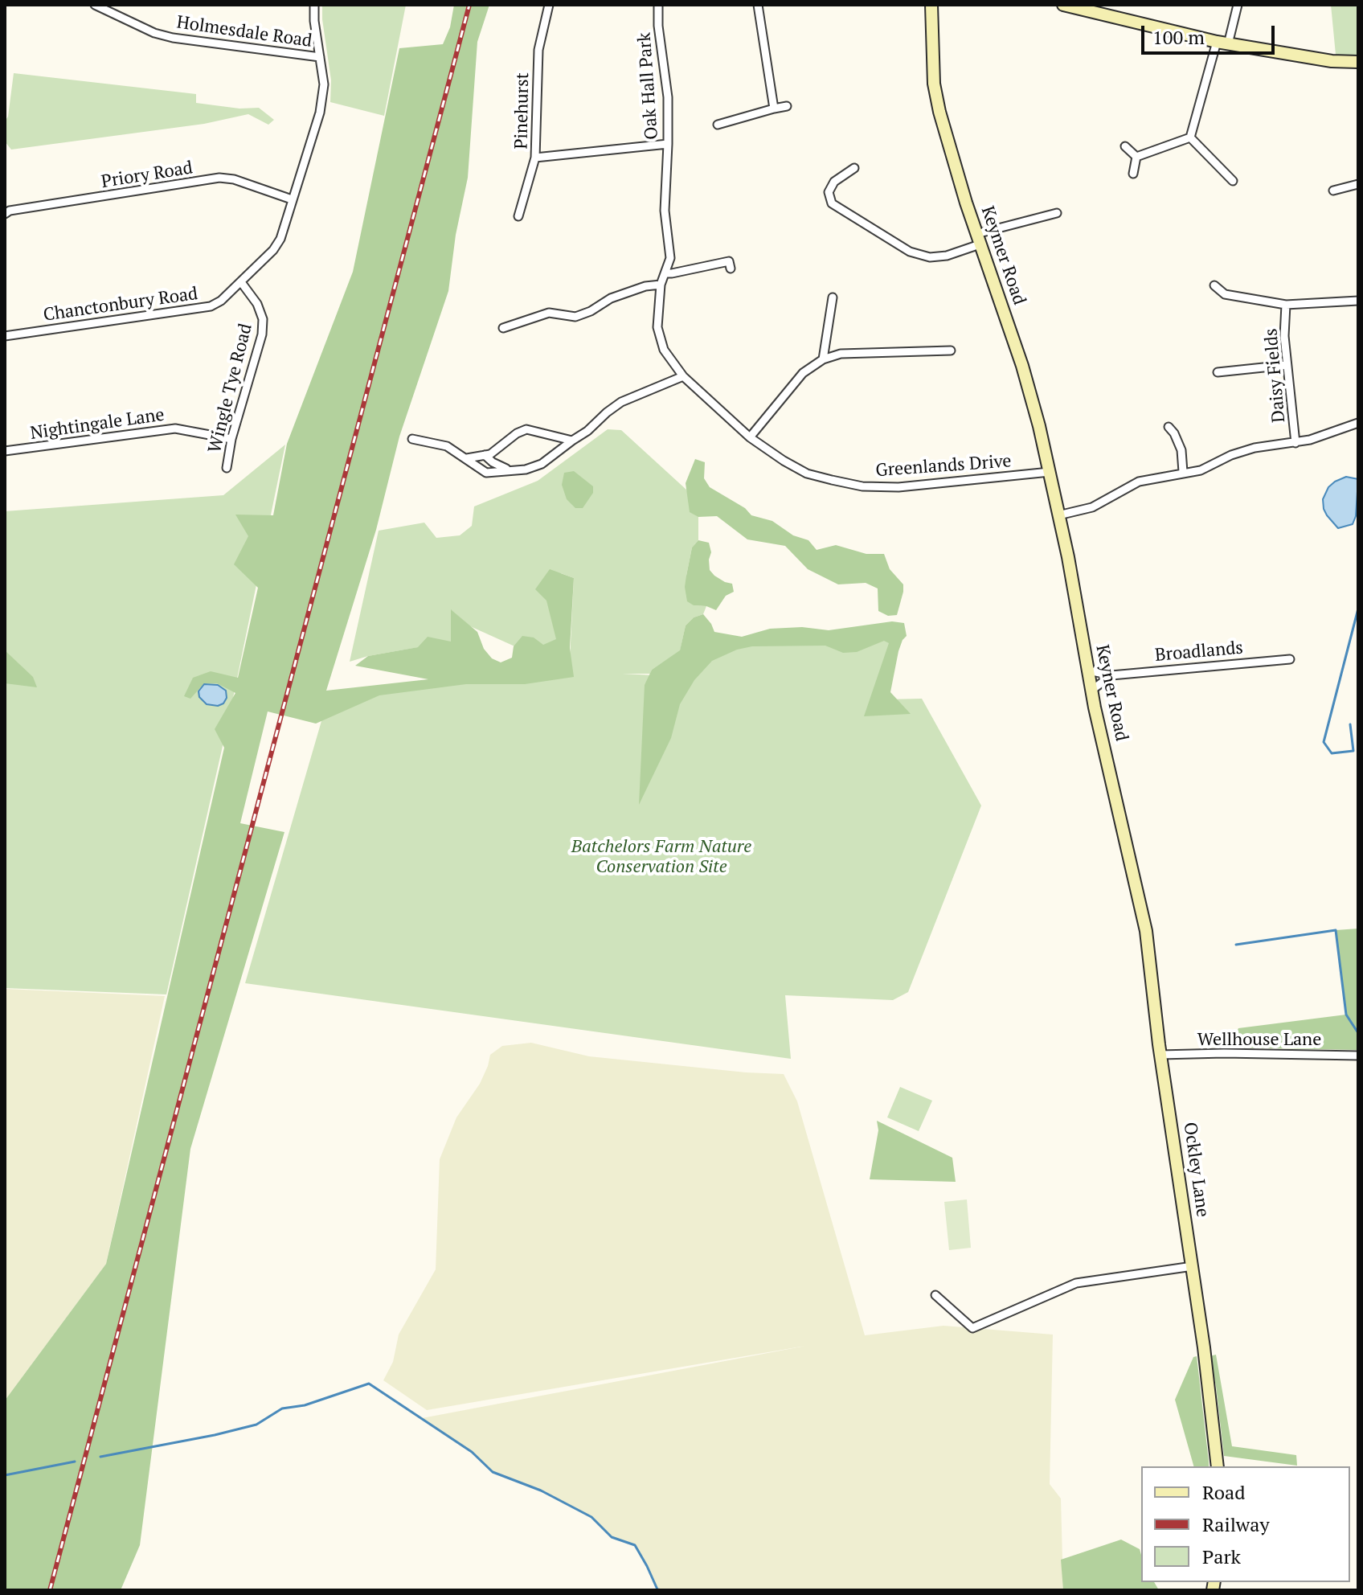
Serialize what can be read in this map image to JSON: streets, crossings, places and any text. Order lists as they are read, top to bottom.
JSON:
{
  "streets": {
    "street": [
      "Holmesdale Road",
      "Oak Hall Park",
      "Pinehurst",
      "Priory Road",
      "Keymer Road",
      "Chanctonbury Road",
      "Daisy Fields",
      "Wingle Tye Road",
      "Nightingale Lane",
      "Greenlands Drive",
      "Broadlands",
      "Keyner Road",
      "Wellhouse Lane",
      "Ockley Lane"
    ]
  },
  "crossings": [
    ["Holmesdale Road", "Chanctonbury Road"],
    ["Oak Hall Park", "Greenlands Drive"],
    ["Priory Road", "Chanctonbury Road"],
    ["Keymer Road", "Greenlands Drive"],
    ["Keymer Road", "Keyner Road"],
    ["Chanctonbury Road", "Wingle Tye Road"],
    ["Wingle Tye Road", "Nightingale Lane"],
    ["Broadlands", "Keyner Road"],
    ["Keyner Road", "Ockley Lane"],
    ["Wellhouse Lane", "Ockley Lane"]
  ],
  "parks": ["Batchelors Farm Nature Conservation Site"],
  "legend": ["Road", "Railway", "Park"],
  "scale_bar": "100 m"
}
